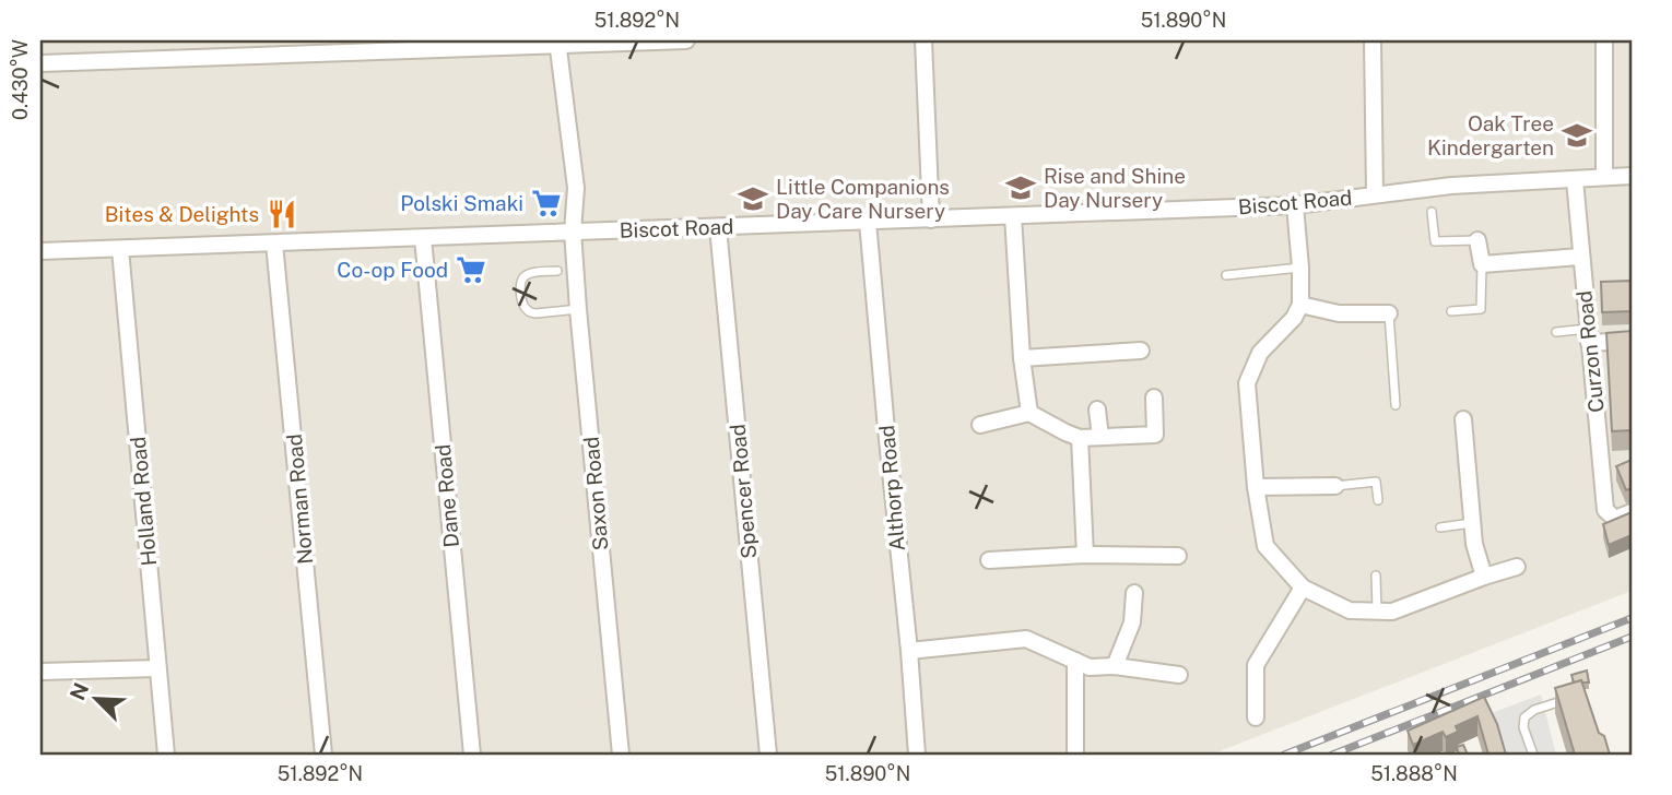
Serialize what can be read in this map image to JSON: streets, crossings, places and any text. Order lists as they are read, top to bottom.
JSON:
{
  "streets": {
    "street": [
      "Biscot Road",
      "Curzon Road",
      "Althorp Road",
      "Spencer Road",
      "Saxon Road",
      "Dane Road",
      "Norman Road",
      "Holland Road"
    ]
  },
  "crossings": [
    ["Biscot Road", "Curzon Road"],
    ["Biscot Road", "Althorp Road"],
    ["Biscot Road", "Spencer Road"],
    ["Biscot Road", "Saxon Road"],
    ["Biscot Road", "Dane Road"],
    ["Biscot Road", "Norman Road"],
    ["Biscot Road", "Holland Road"]
  ],
  "places": {
    "school or university": ["Oak Tree Kindergarten", "Rise and Shine Day Nursery", "Little Companions Day Care Nursery"],
    "supermarket": ["Polski Smaki", "Co-op Food"],
    "restaurant": ["Bites & Delights"]
  },
  "north": "top left",
  "coordinates": [
    "51.892°N",
    "51.890°N",
    "0.430°W",
    "51.888°N"
  ]
}
